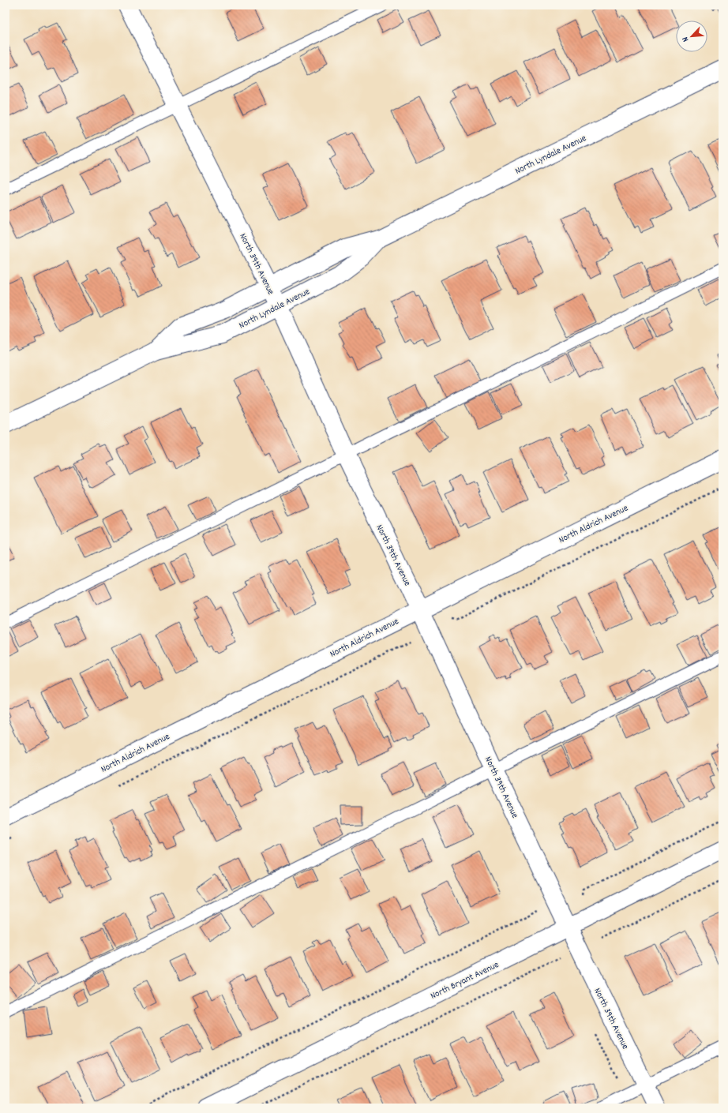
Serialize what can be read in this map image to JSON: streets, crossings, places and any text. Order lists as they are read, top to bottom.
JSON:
{
  "streets": {
    "street": [
      "North Lyndale Avenue",
      "North 39th Avenue",
      "North Aldrich Avenue",
      "North Bryant Avenue"
    ]
  },
  "crossings": [
    ["North Lyndale Avenue", "North 39th Avenue"],
    ["North 39th Avenue", "North Aldrich Avenue"],
    ["North 39th Avenue", "North Bryant Avenue"]
  ],
  "north": "bottom left"
}
